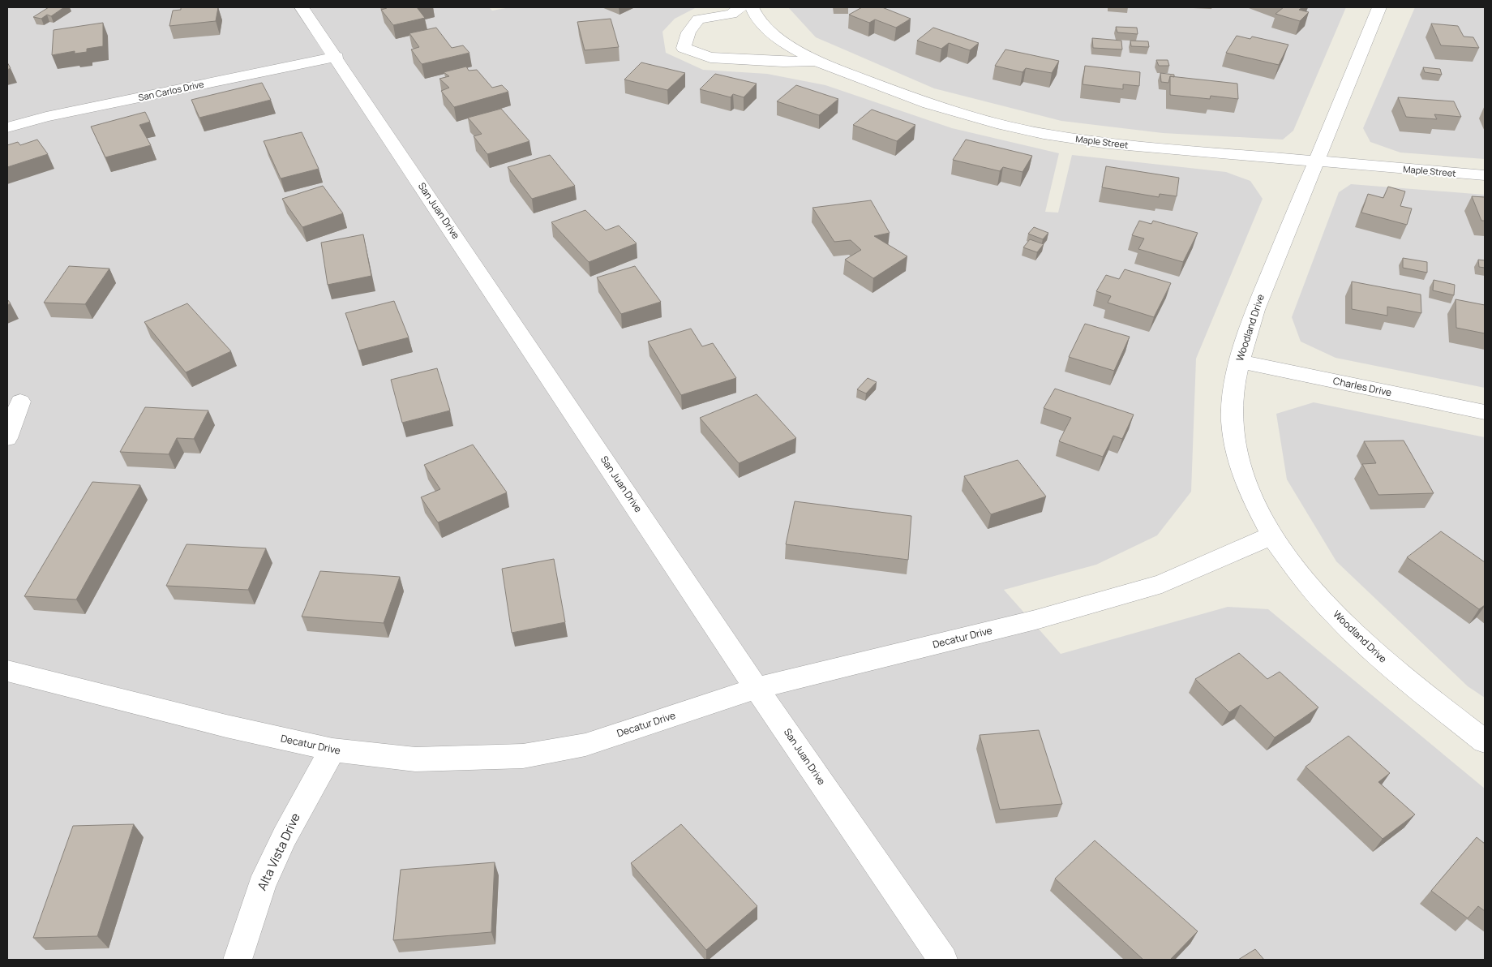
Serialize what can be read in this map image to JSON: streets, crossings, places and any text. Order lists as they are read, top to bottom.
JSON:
{
  "streets": {
    "street": [
      "San Carlos Drive",
      "Maple Street",
      "San Juan Drive",
      "Woodland Drive",
      "Charles Drive",
      "Decatur Drive",
      "Alta Vista Drive"
    ]
  },
  "crossings": [
    ["San Carlos Drive", "San Juan Drive"],
    ["Maple Street", "Woodland Drive"],
    ["San Juan Drive", "Decatur Drive"],
    ["Woodland Drive", "Charles Drive"],
    ["Woodland Drive", "Decatur Drive"],
    ["Decatur Drive", "Alta Vista Drive"]
  ]
}
